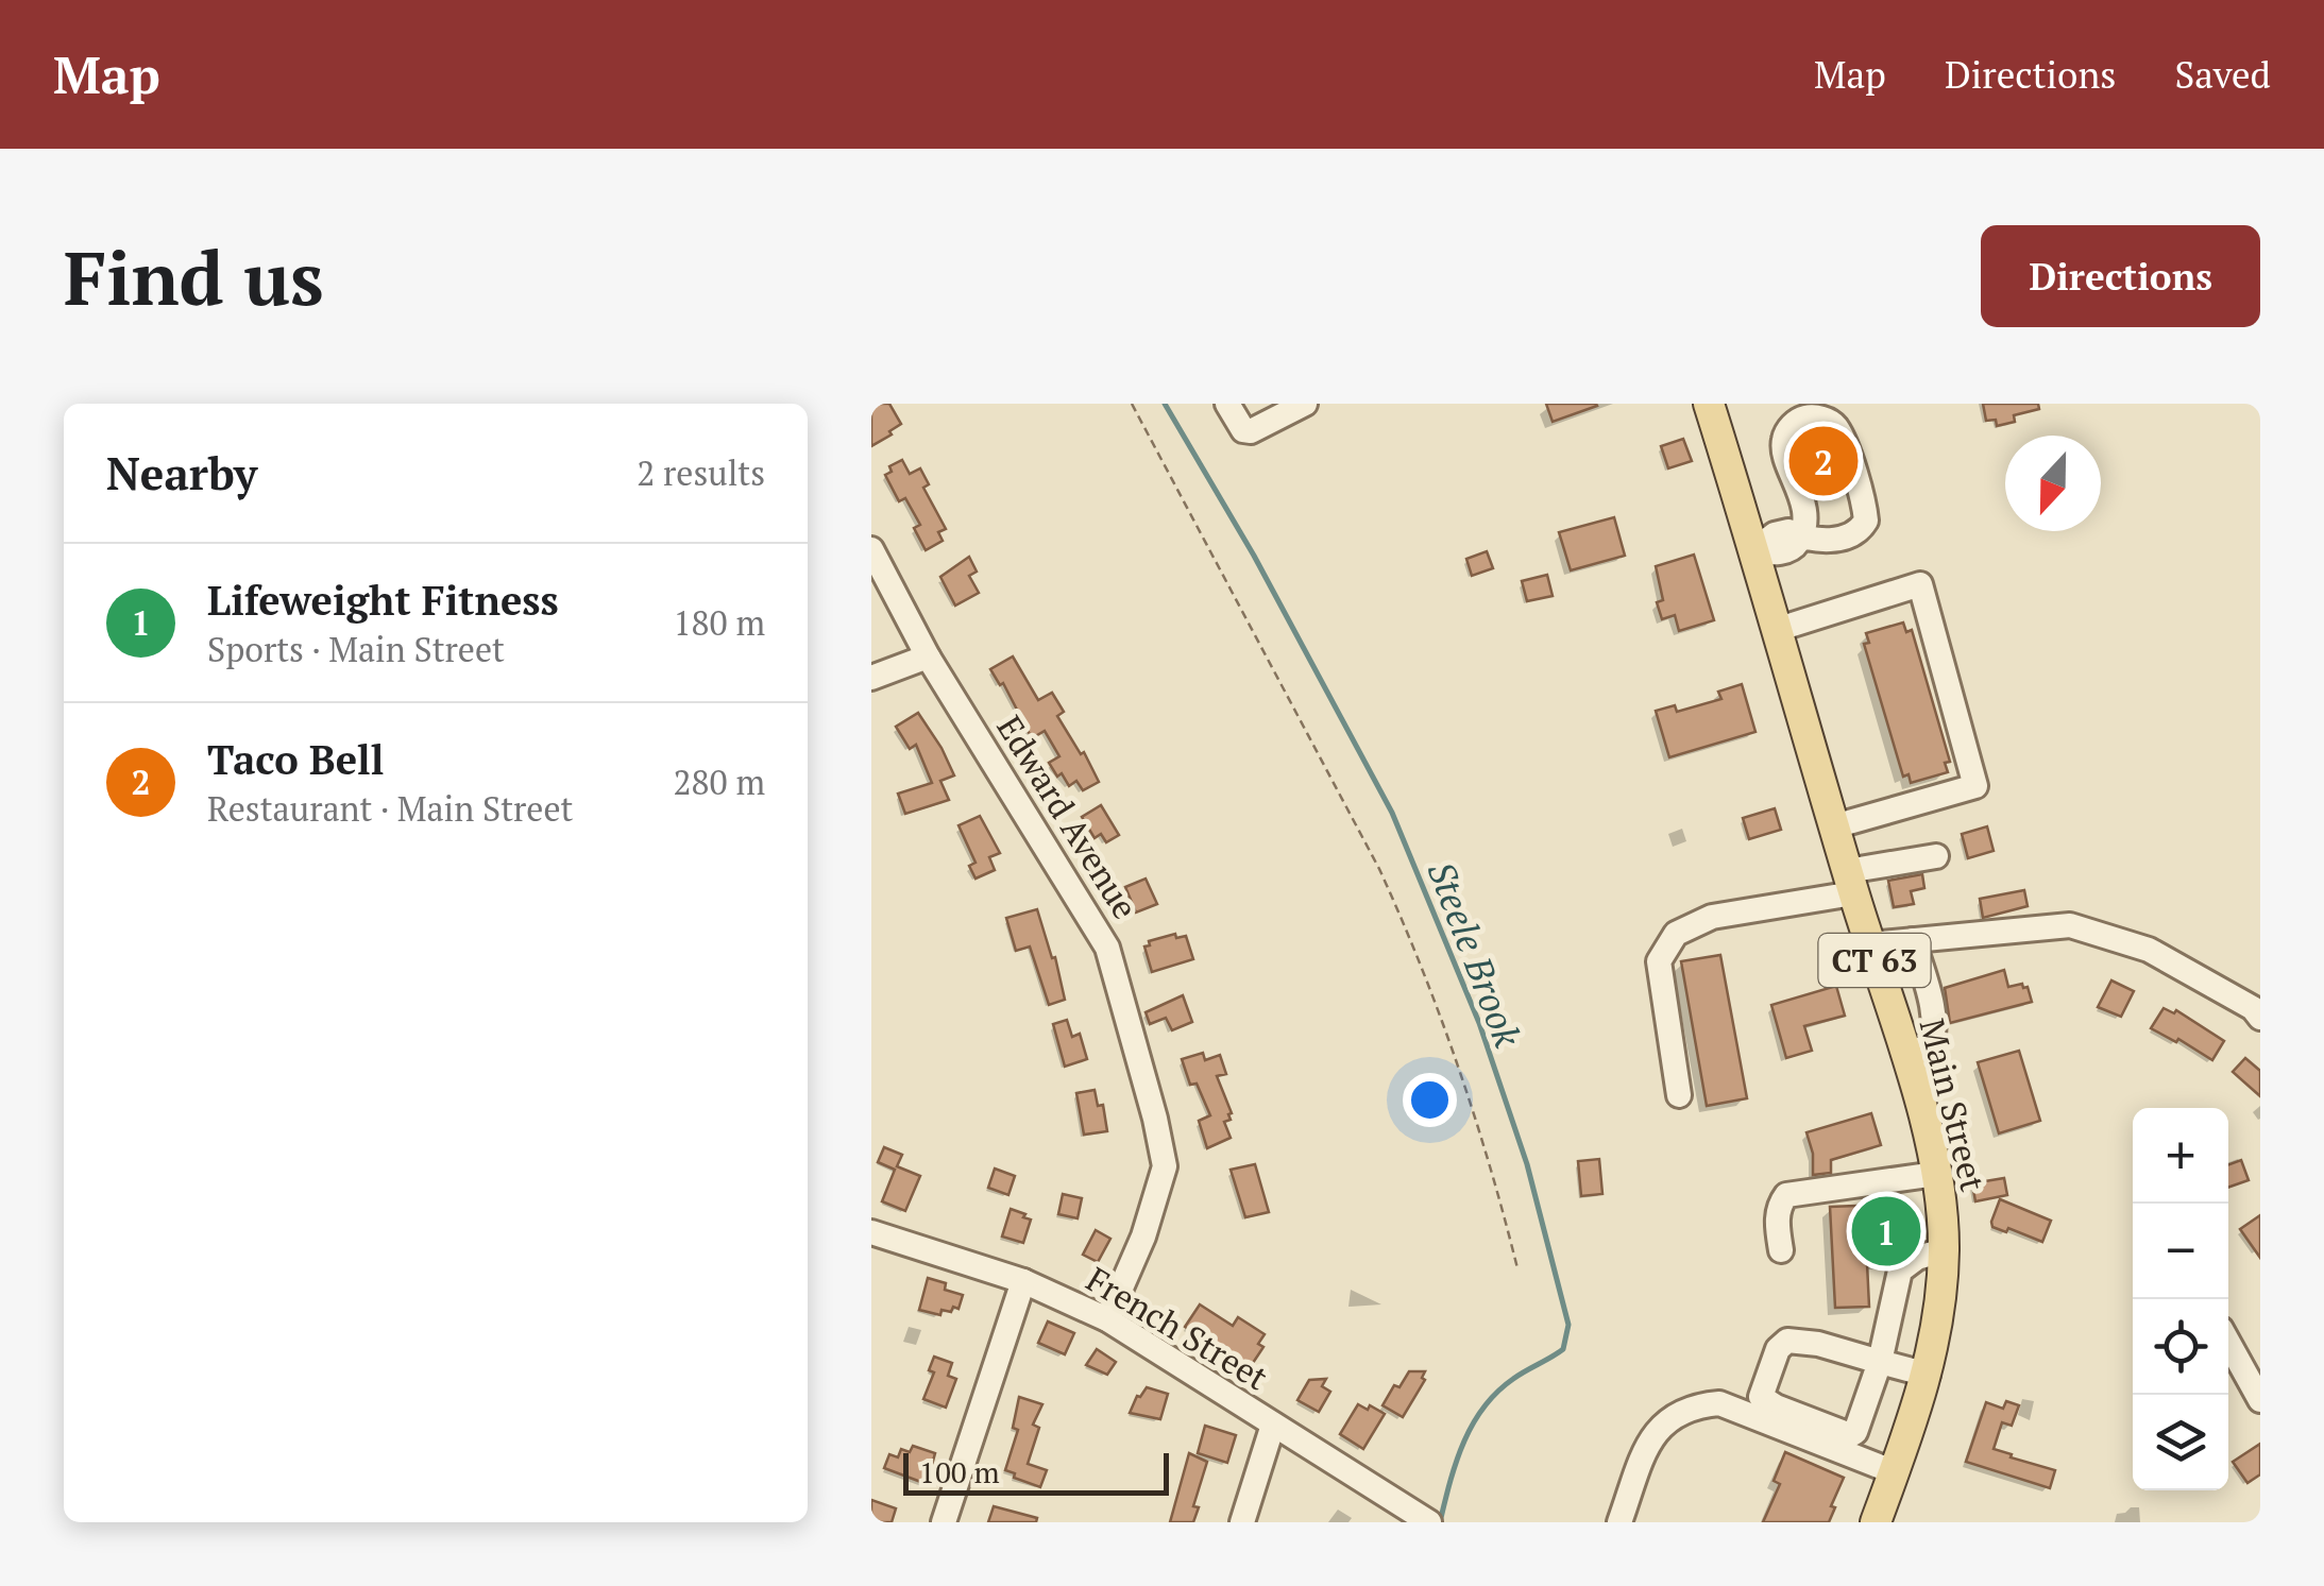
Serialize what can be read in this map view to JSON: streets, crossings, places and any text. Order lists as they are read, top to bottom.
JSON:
{
  "streets": {
    "main road": ["CT 63", "Main Street"],
    "street": ["Edward Avenue", "French Street"]
  },
  "crossings": [
    ["Edward Avenue", "French Street"]
  ],
  "water": ["Steele Brook"],
  "scale_bar": "100 m",
  "north": "bottom",
  "page": {
    "header": "Map",
    "nav": ["Map", "Directions", "Saved"],
    "buttons": "Directions",
    "title": "Find us",
    "heading": ["Nearby", "2 results"],
    "pins": ["2", "1"],
    "list": [
      {
        "mark": "1",
        "name": "Lifeweight Fitness",
        "note": "Sports · Main Street",
        "value": "180 m"
      },
      {
        "mark": "2",
        "name": "Taco Bell",
        "note": "Restaurant · Main Street",
        "value": "280 m"
      }
    ],
    "map_buttons": ["+", "−"],
    "scale": "100 m"
  }
}
